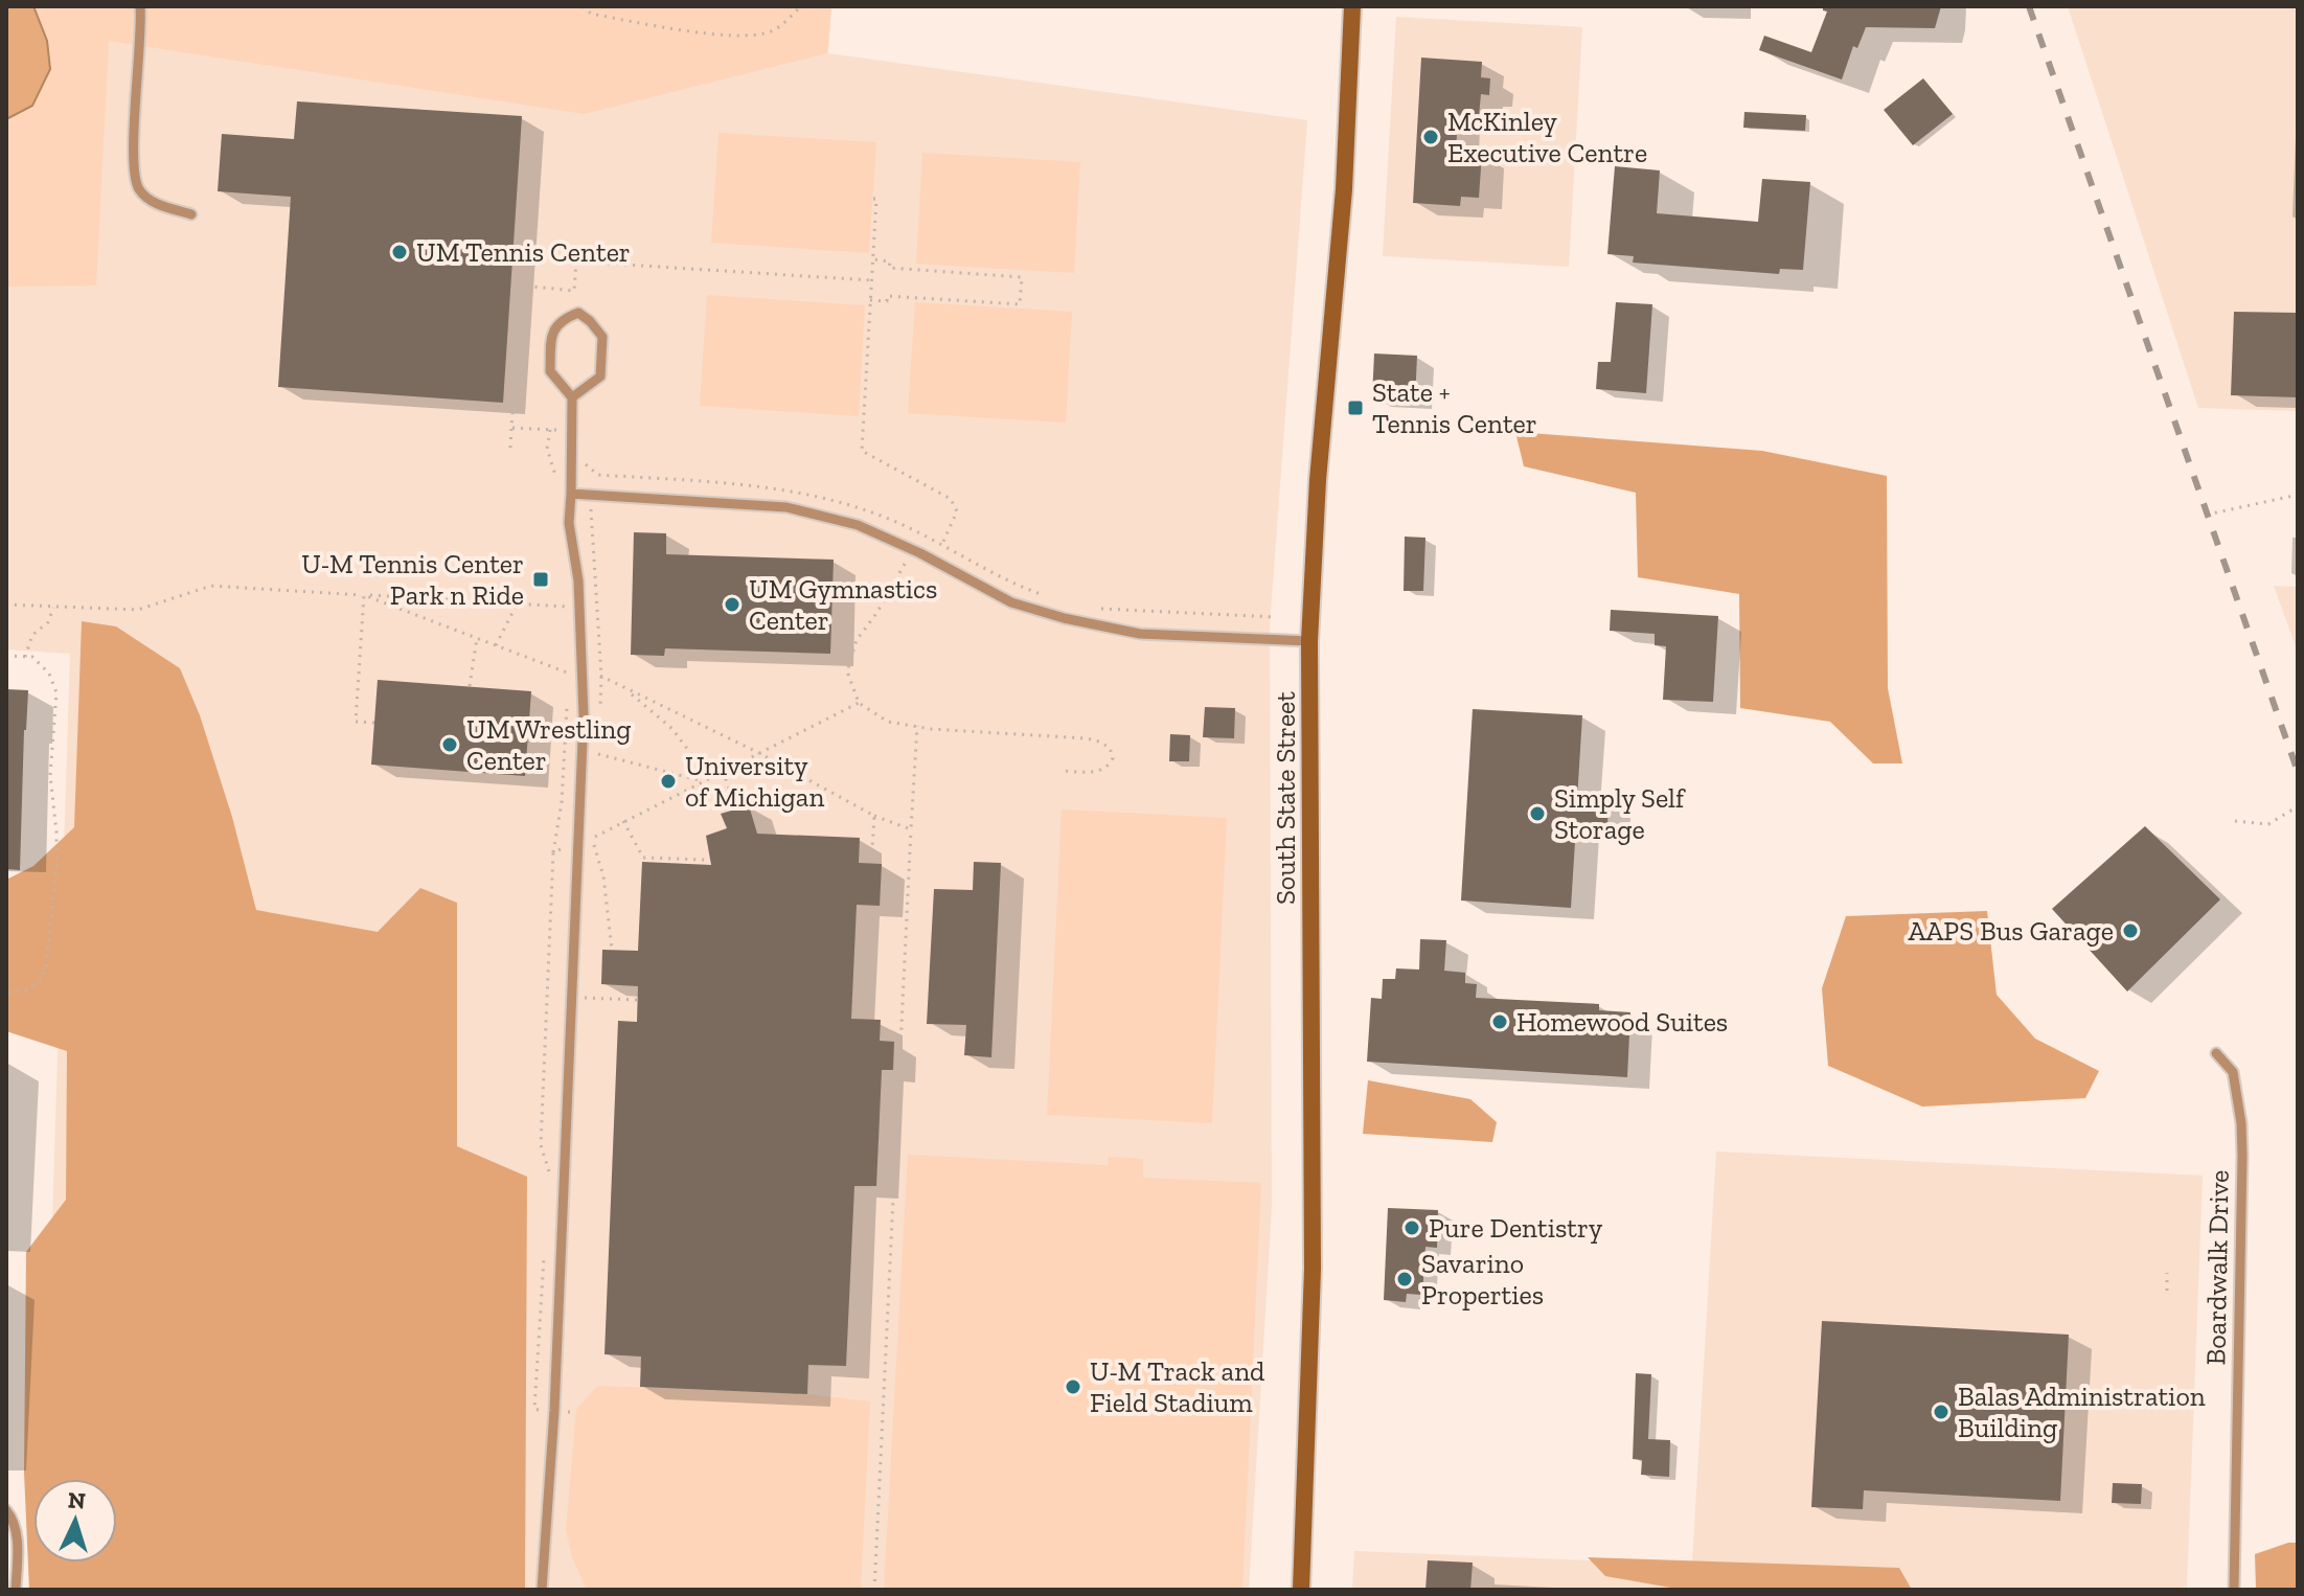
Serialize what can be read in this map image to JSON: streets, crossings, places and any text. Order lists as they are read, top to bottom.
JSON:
{
  "streets": {
    "main road": ["South State Street"],
    "lane": ["Boardwalk Drive"]
  },
  "places": {
    "other": [
      "McKinley Executive Centre",
      "UM Tennis Center",
      "UM Gymnastics Center",
      "UM Wrestling Center",
      "University of Michigan",
      "Simply Self Storage",
      "AAPS Bus Garage",
      "Homewood Suites",
      "Pure Dentistry",
      "Savarino Properties",
      "U-M Track and Field Stadium",
      "Balas Administration Building"
    ],
    "transit": ["State + Tennis Center", "U-M Tennis Center Park n Ride"]
  },
  "north": "top"
}
